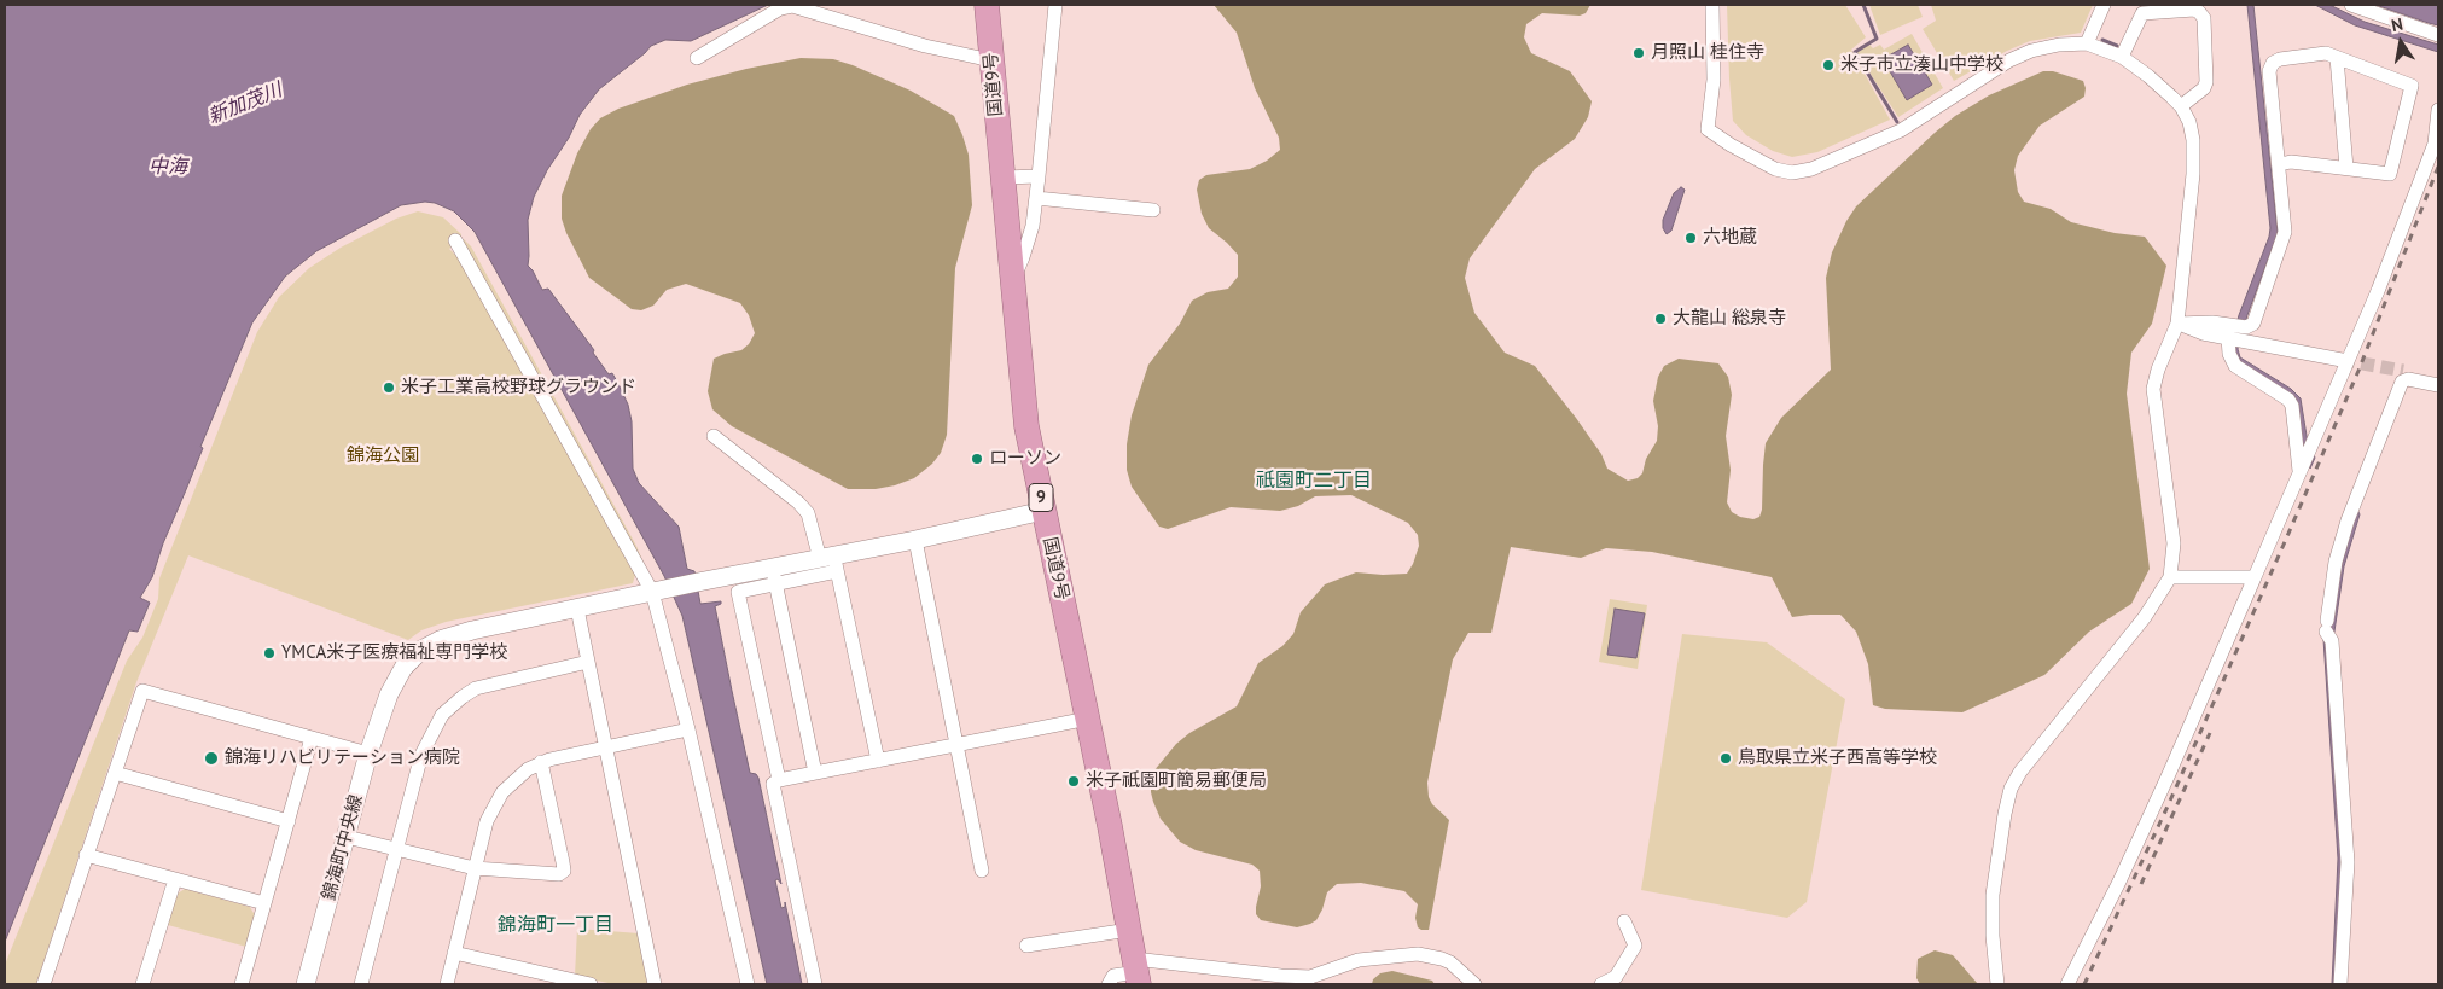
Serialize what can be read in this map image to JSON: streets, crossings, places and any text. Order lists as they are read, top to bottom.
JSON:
{
  "streets": {
    "highway": ["国道9号", "9"],
    "street": ["錦海町中央線"]
  },
  "crossings": [
    ["国道9号", "錦海町中央線"]
  ],
  "districts": ["祇園町二丁目", "錦海町一丁目"],
  "water": ["新加茂川", "中海"],
  "parks": ["錦海公園"],
  "places": [
    "月照山 桂住寺",
    "米子市立湊山中学校",
    "六地蔵",
    "大龍山 総泉寺",
    "米子工業高校野球グラウンド",
    "ローソン",
    "YMCA米子医療福祉専門学校",
    "錦海リハビリテーション病院",
    "鳥取県立米子西高等学校",
    "米子祇園町簡易郵便局"
  ],
  "north": "top"
}
